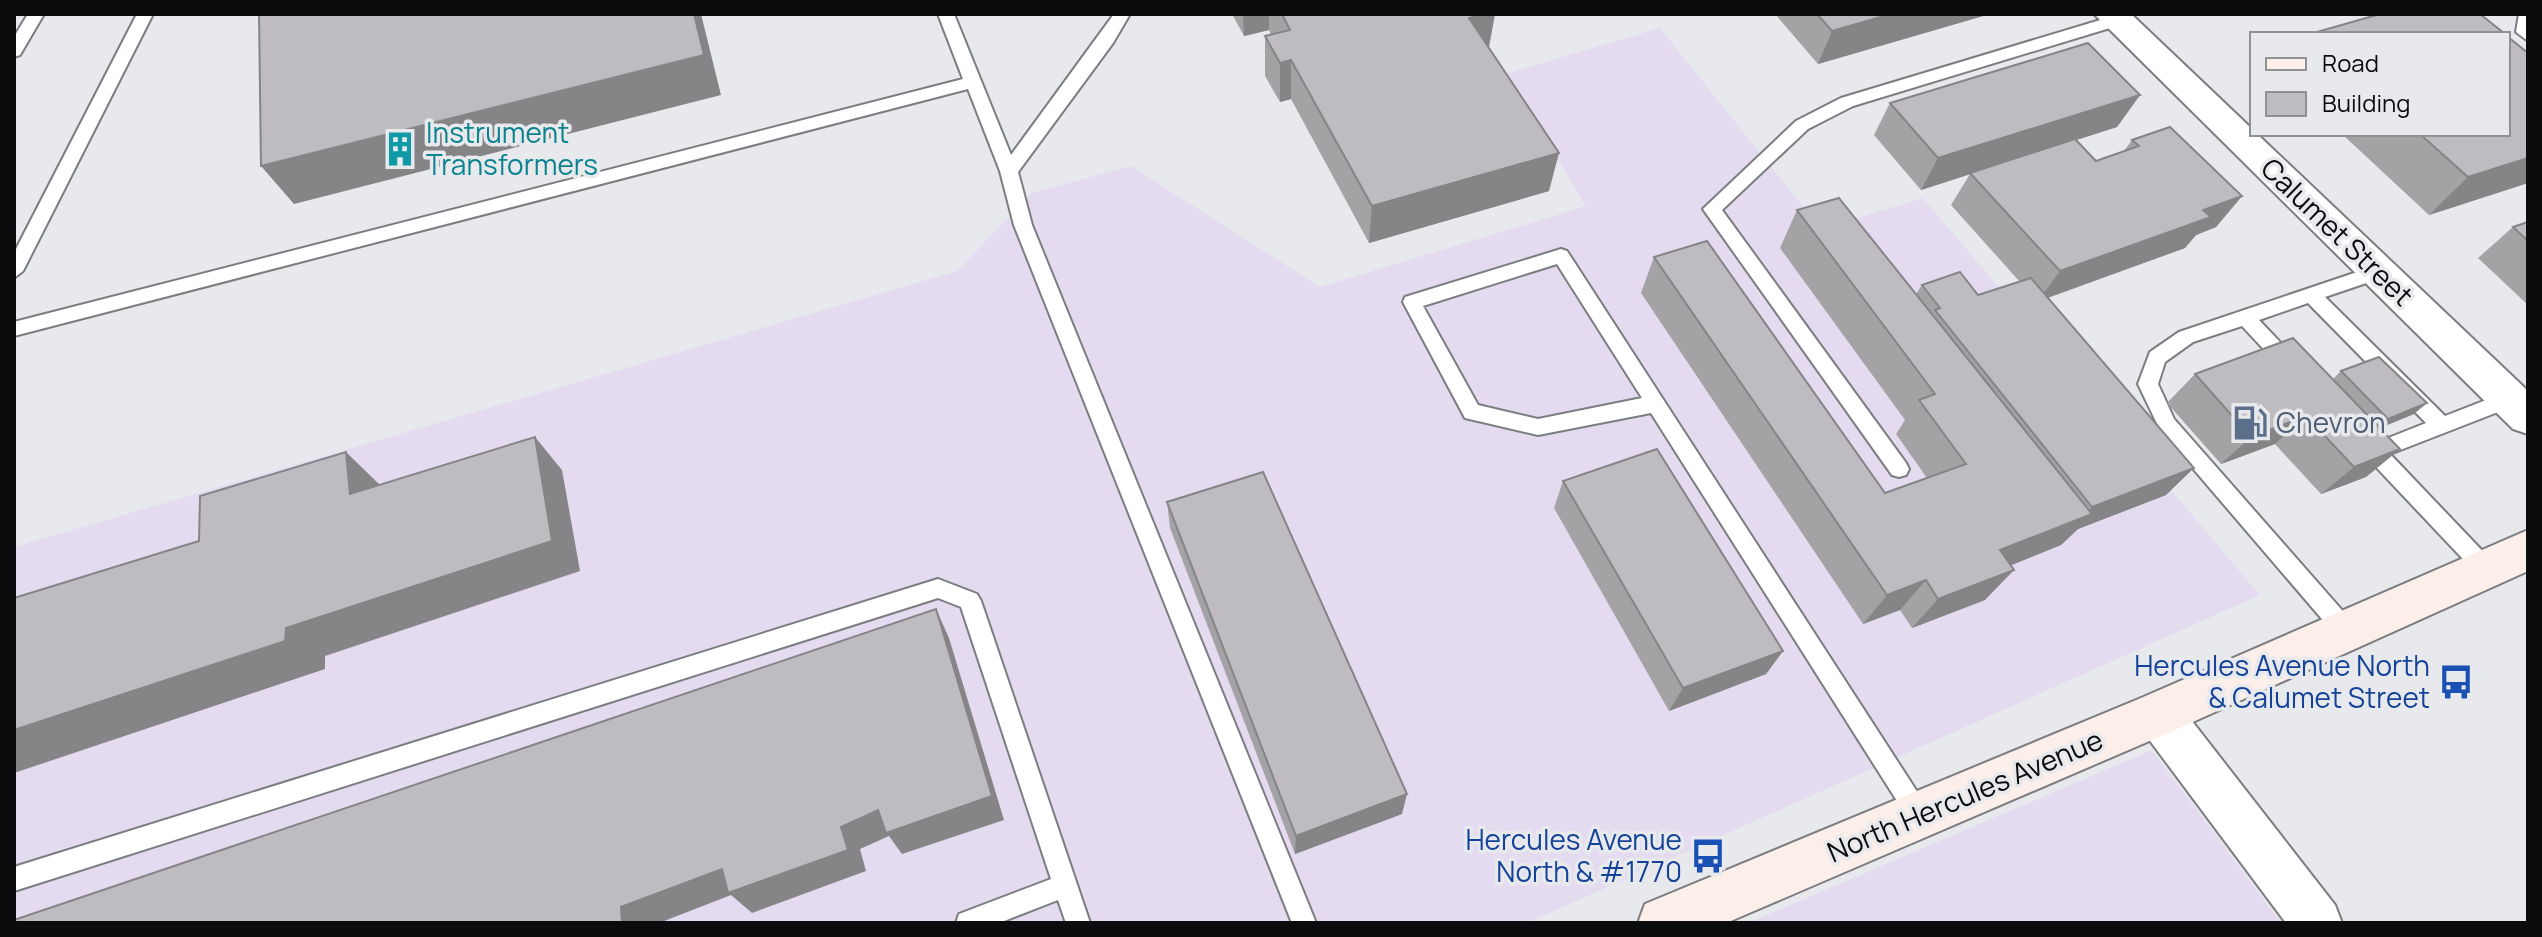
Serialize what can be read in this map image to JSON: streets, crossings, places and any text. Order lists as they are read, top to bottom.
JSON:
{
  "streets": {
    "street": ["Calumet Street", "North Hercules Avenue"]
  },
  "places": {
    "building": ["Instrument Transformers"],
    "fuel station": ["Chevron"],
    "bus stop": ["Hercules Avenue North & Calumet Street", "Hercules Avenue North & #1770"]
  },
  "legend": ["Road", "Building"]
}
